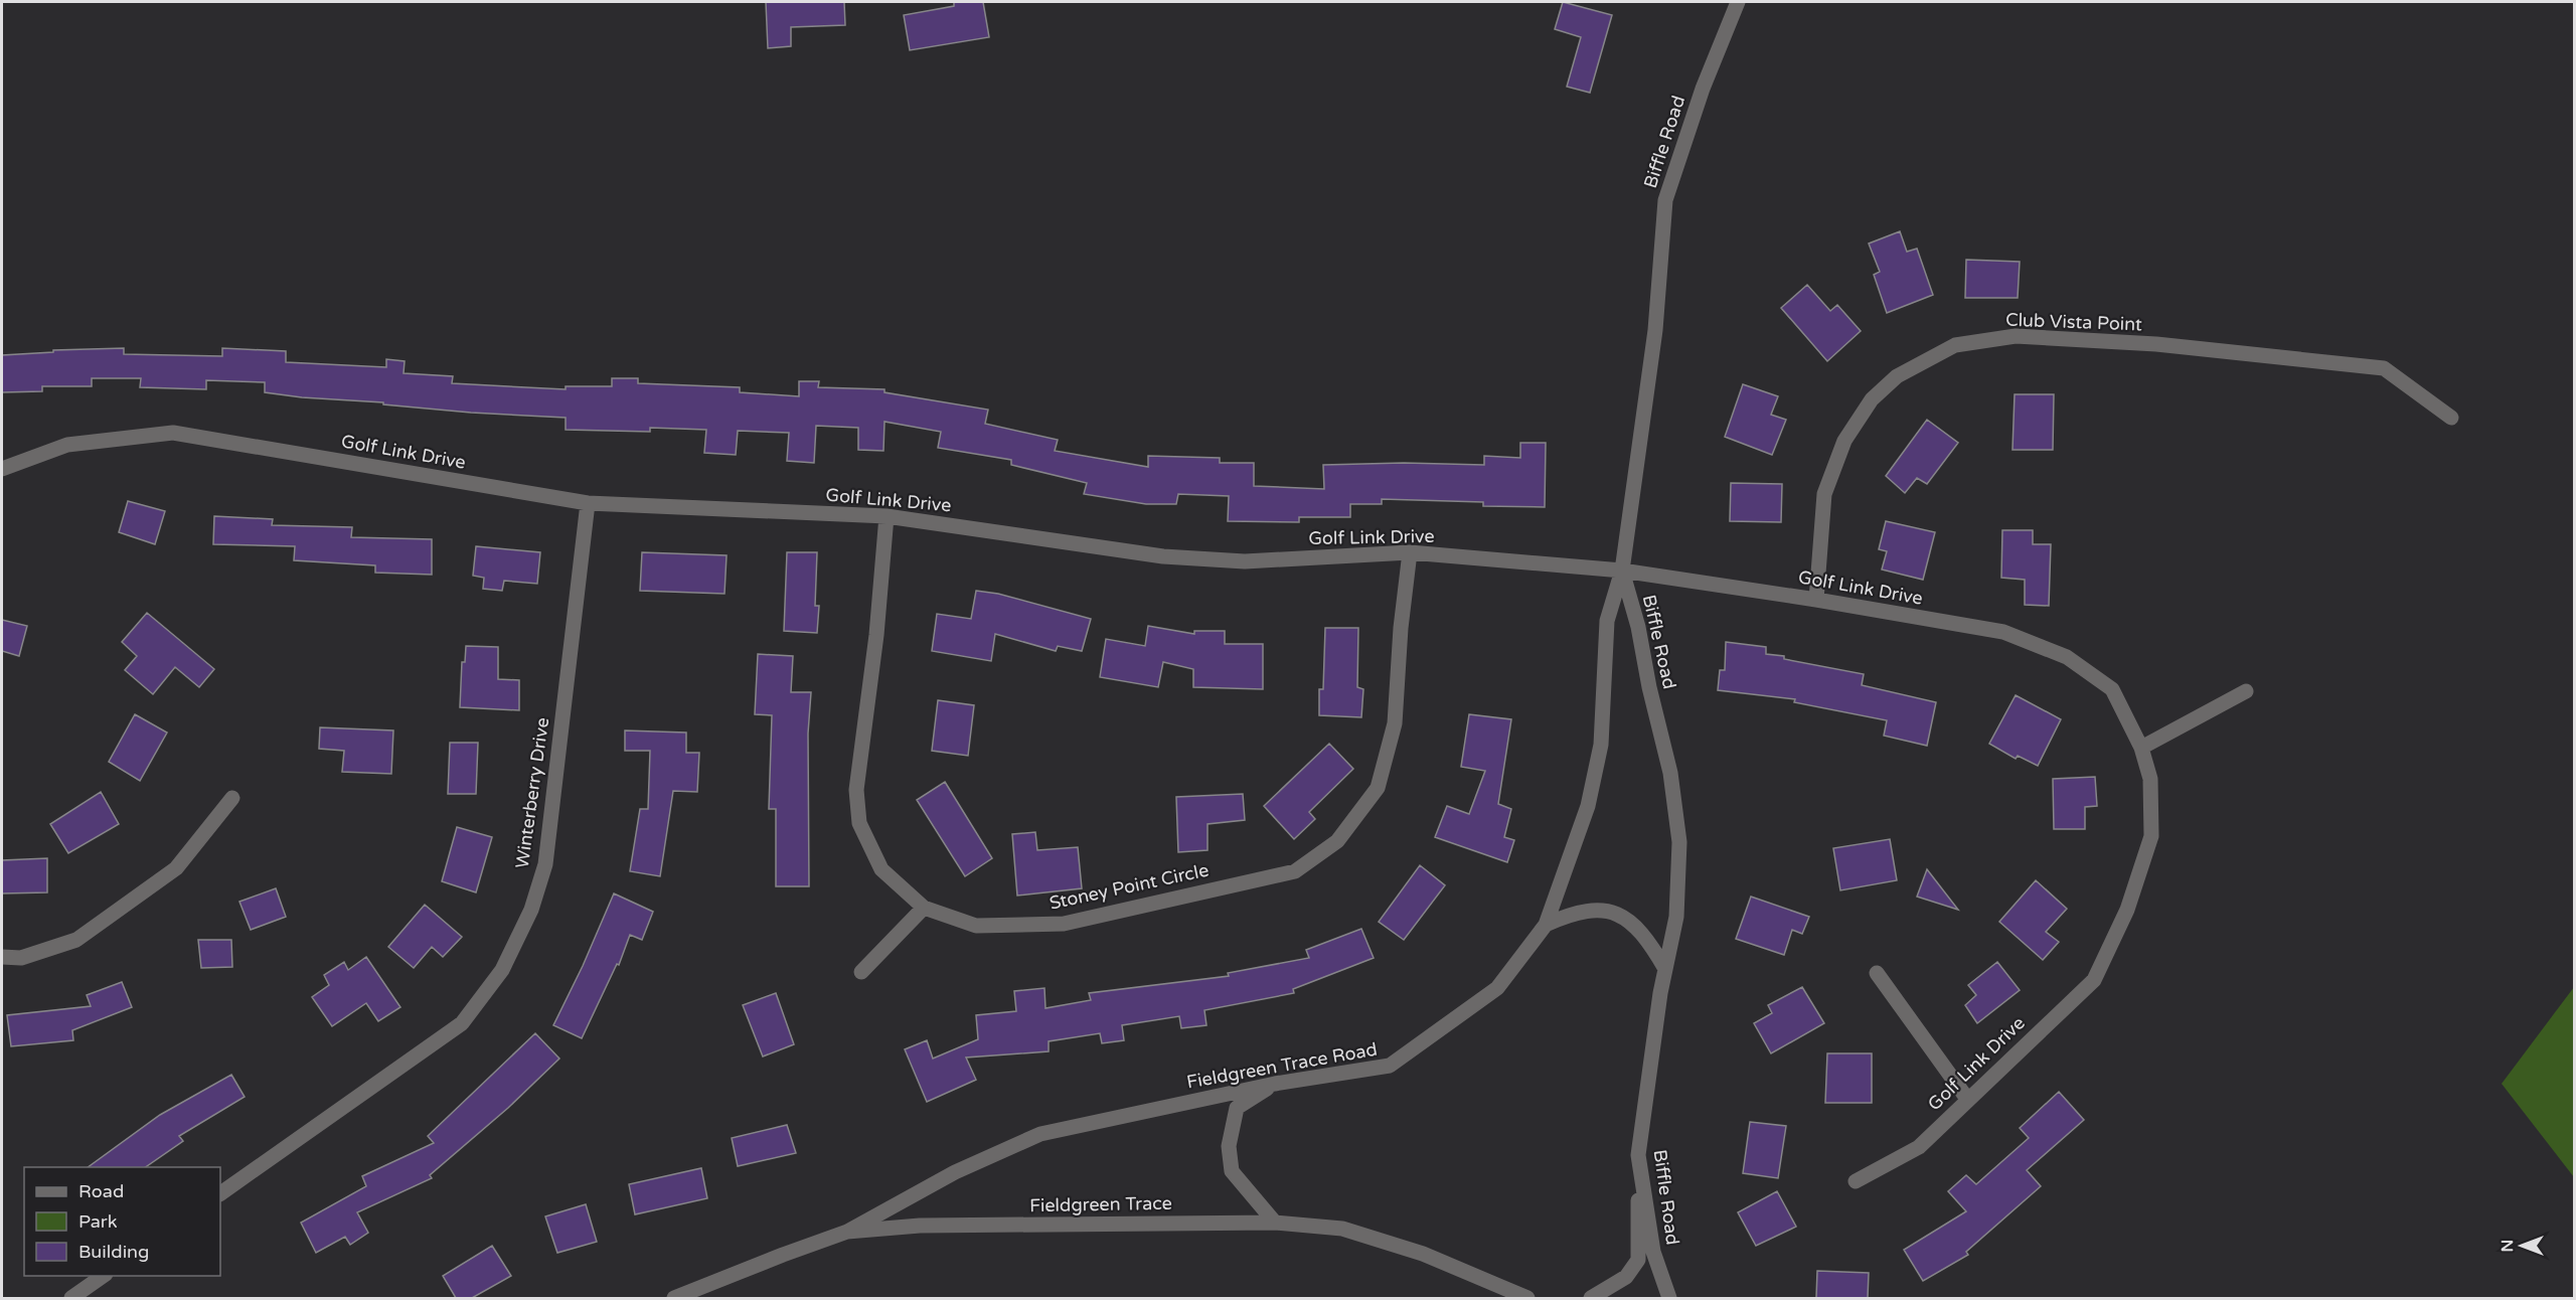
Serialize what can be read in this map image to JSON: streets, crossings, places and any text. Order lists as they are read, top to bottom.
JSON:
{
  "streets": {
    "street": [
      "Biffle Road",
      "Club Vista Point",
      "Golf Link Drive",
      "Winterberry Drive",
      "Stoney Point Circle",
      "Fieldgreen Trace Road",
      "Fieldgreen Trace"
    ]
  },
  "crossings": [
    ["Biffle Road", "Golf Link Drive"],
    ["Biffle Road", "Fieldgreen Trace Road"],
    ["Club Vista Point", "Golf Link Drive"],
    ["Golf Link Drive", "Winterberry Drive"],
    ["Golf Link Drive", "Stoney Point Circle"],
    ["Golf Link Drive", "Fieldgreen Trace Road"],
    ["Fieldgreen Trace Road", "Fieldgreen Trace"]
  ],
  "legend": ["Road", "Park", "Building"],
  "north": "left"
}
